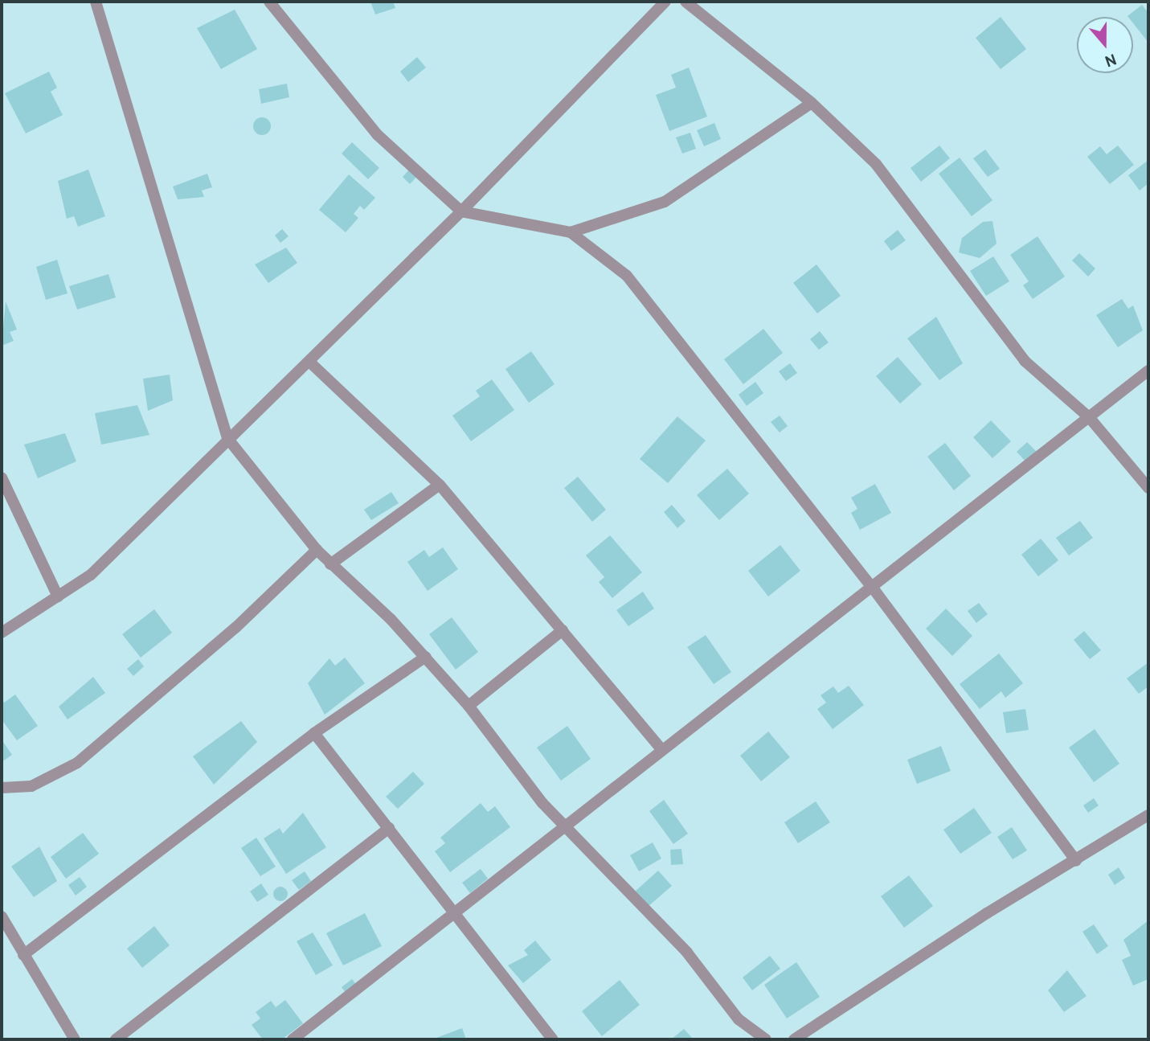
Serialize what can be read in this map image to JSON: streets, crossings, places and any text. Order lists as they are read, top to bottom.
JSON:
{
  "north": "bottom"
}
